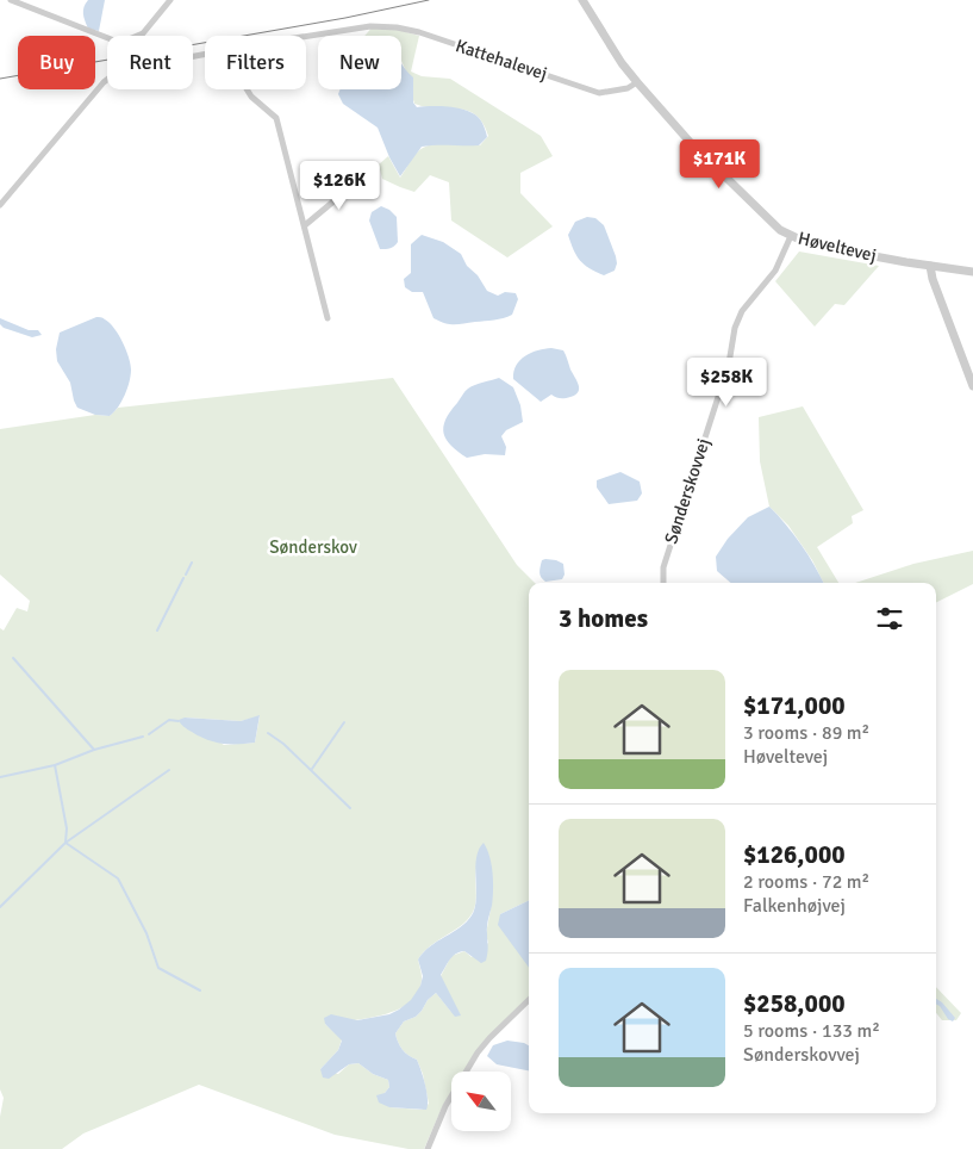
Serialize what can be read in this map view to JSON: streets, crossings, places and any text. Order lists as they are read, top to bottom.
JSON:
{
  "streets": {
    "street": ["Kattehalevej", "Høveltevej", "Sønderskovvej"]
  },
  "crossings": [
    ["Kattehalevej", "Høveltevej"],
    ["Høveltevej", "Sønderskovvej"]
  ],
  "parks": ["Sønderskov"],
  "north": "top left",
  "page": {
    "chip": [
      "Buy",
      "Rent",
      "Filters",
      "New"
    ],
    "price": ["$171K", "$126K", "$258K"],
    "heading": "3 homes",
    "list": [
      {
        "name": "$171,000",
        "note": "3 rooms · 89 m² · Høveltevej"
      },
      {
        "name": "$126,000",
        "note": "2 rooms · 72 m² · Falkenhøjvej"
      },
      {
        "name": "$258,000",
        "note": "5 rooms · 133 m² · Sønderskovvej"
      }
    ]
  }
}
